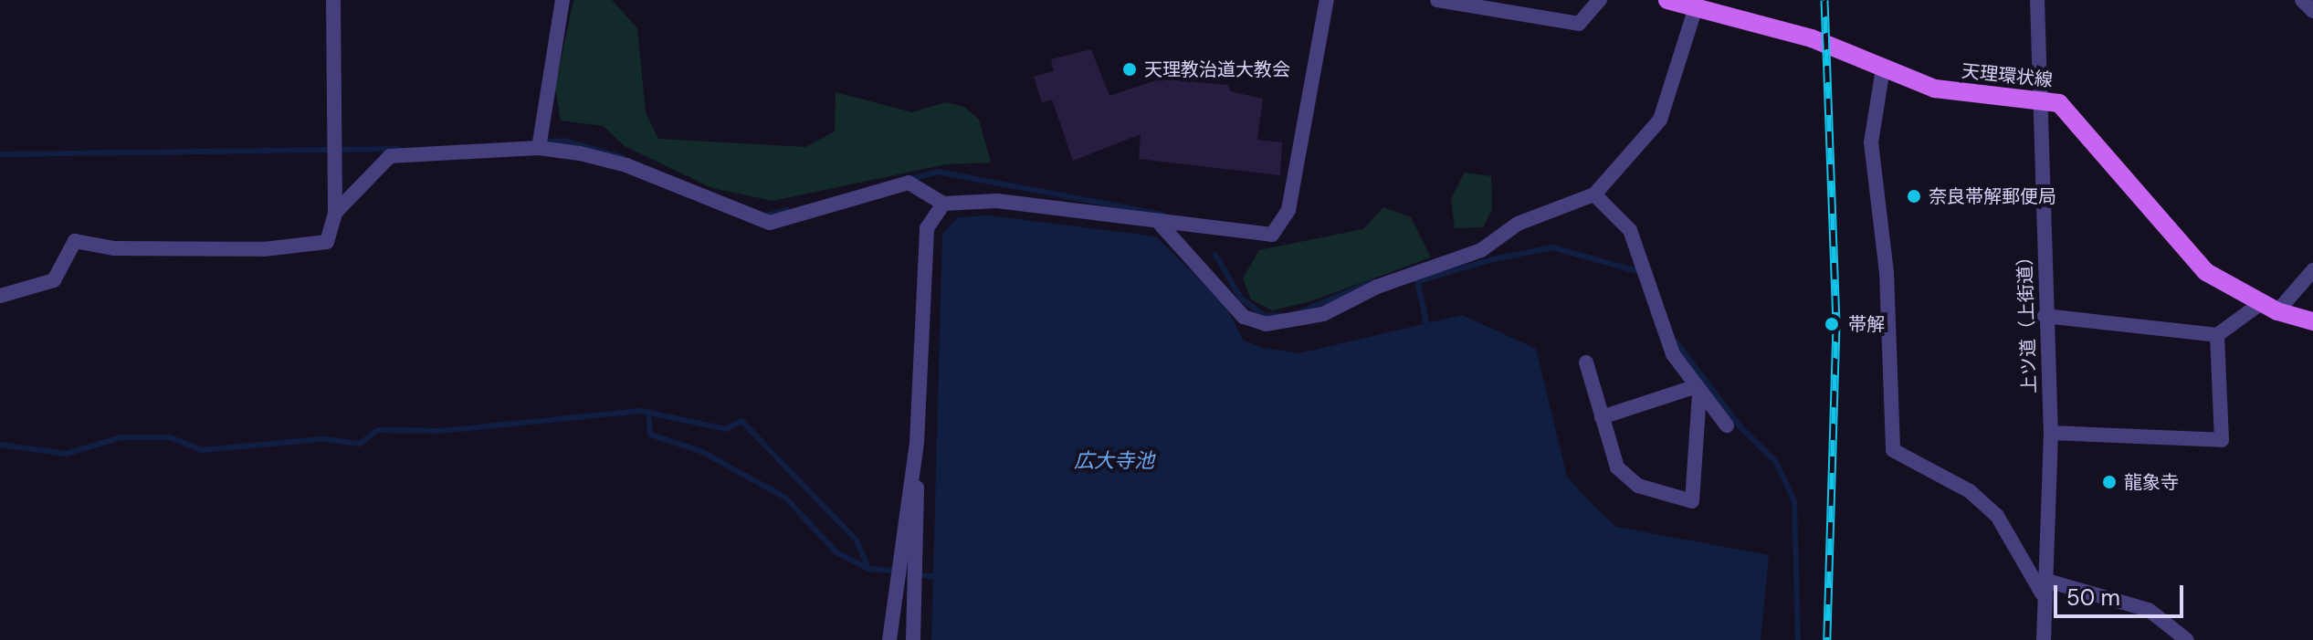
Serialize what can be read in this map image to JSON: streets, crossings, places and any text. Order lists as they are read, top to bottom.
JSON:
{
  "streets": {
    "main road": ["天理環状線"],
    "street": ["上ツ道（上街道）"]
  },
  "crossings": [
    ["天理環状線", "上ツ道（上街道）"]
  ],
  "water": ["広大寺池"],
  "places": [
    "天理教治道大教会",
    "奈良帯解郵便局",
    "帯解",
    "龍象寺"
  ],
  "scale_bar": "50 m"
}
